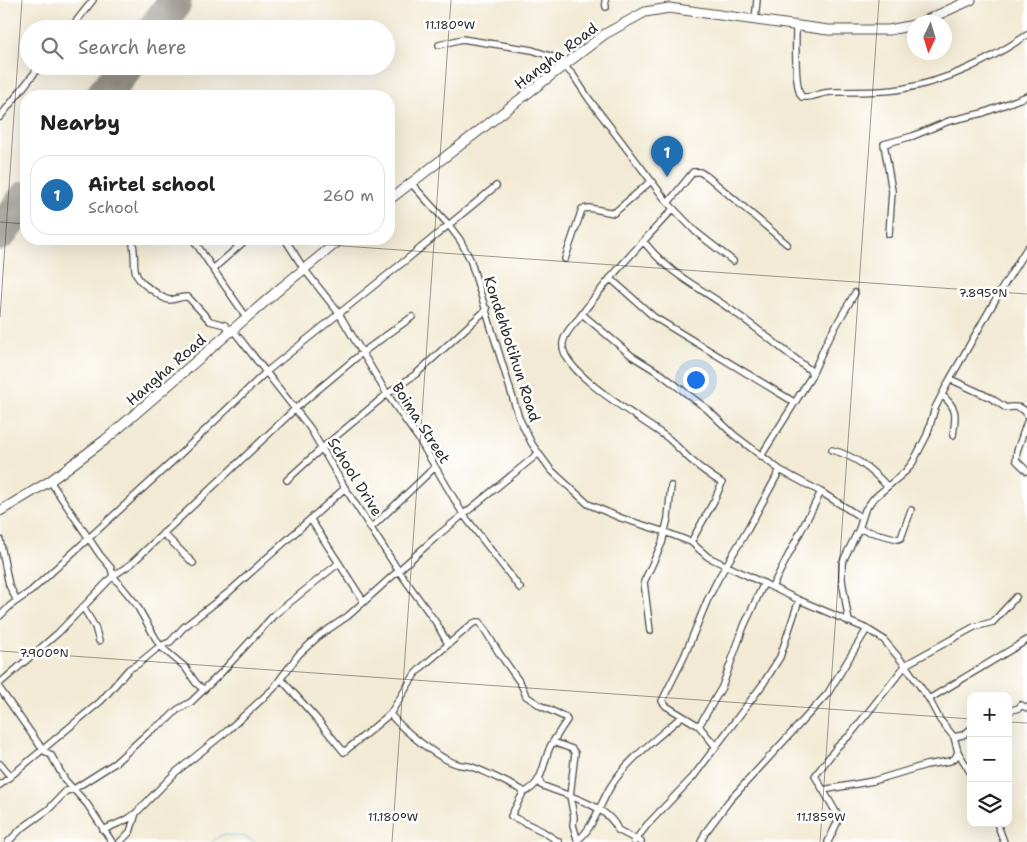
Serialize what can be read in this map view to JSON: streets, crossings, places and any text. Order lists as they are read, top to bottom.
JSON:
{
  "streets": {
    "highway": ["Hangha Road"],
    "street": ["Kondehbotihun Road", "Boima Street", "School Drive"]
  },
  "crossings": [
    ["Hangha Road", "Kondehbotihun Road"],
    ["Hangha Road", "Boima Street"],
    ["Hangha Road", "School Drive"]
  ],
  "north": "bottom",
  "page": {
    "search": "Search here",
    "heading": "Nearby",
    "pins": "1",
    "list": [
      {
        "mark": "1",
        "name": "Airtel school",
        "note": "School",
        "value": "260 m"
      }
    ],
    "map_buttons": ["+", "−"]
  },
  "coordinates": [
    "11.180°W",
    "7.895°N",
    "7.900°N",
    "11.185°W"
  ]
}
